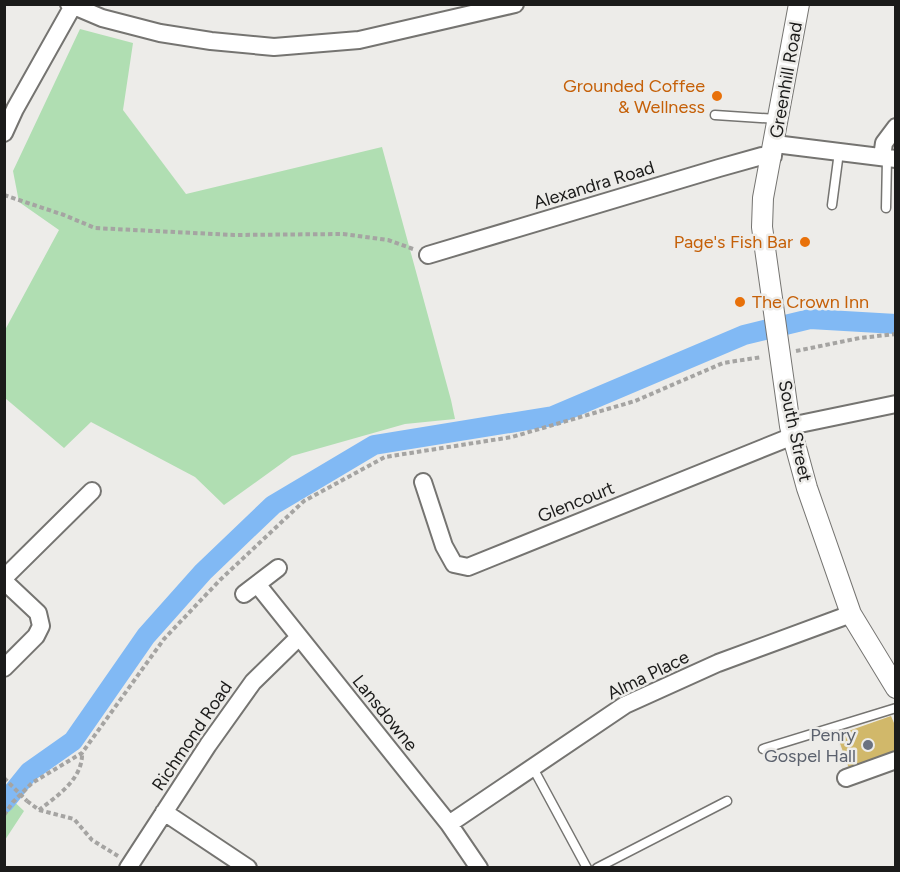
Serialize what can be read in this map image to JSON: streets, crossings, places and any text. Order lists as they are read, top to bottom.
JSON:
{
  "streets": {
    "street": [
      "Greenhill Road",
      "Alexandra Road",
      "South Street",
      "Glencourt",
      "Alma Place",
      "Lansdowne",
      "Richmond Road"
    ]
  },
  "crossings": [
    ["Greenhill Road", "Alexandra Road"],
    ["Greenhill Road", "South Street"],
    ["Alexandra Road", "South Street"],
    ["South Street", "Glencourt"],
    ["South Street", "Alma Place"],
    ["Alma Place", "Lansdowne"],
    ["Lansdowne", "Richmond Road"]
  ],
  "places": [
    "Grounded Coffee & Wellness",
    "Page's Fish Bar",
    "The Crown Inn",
    "Penry Gospel Hall"
  ]
}
